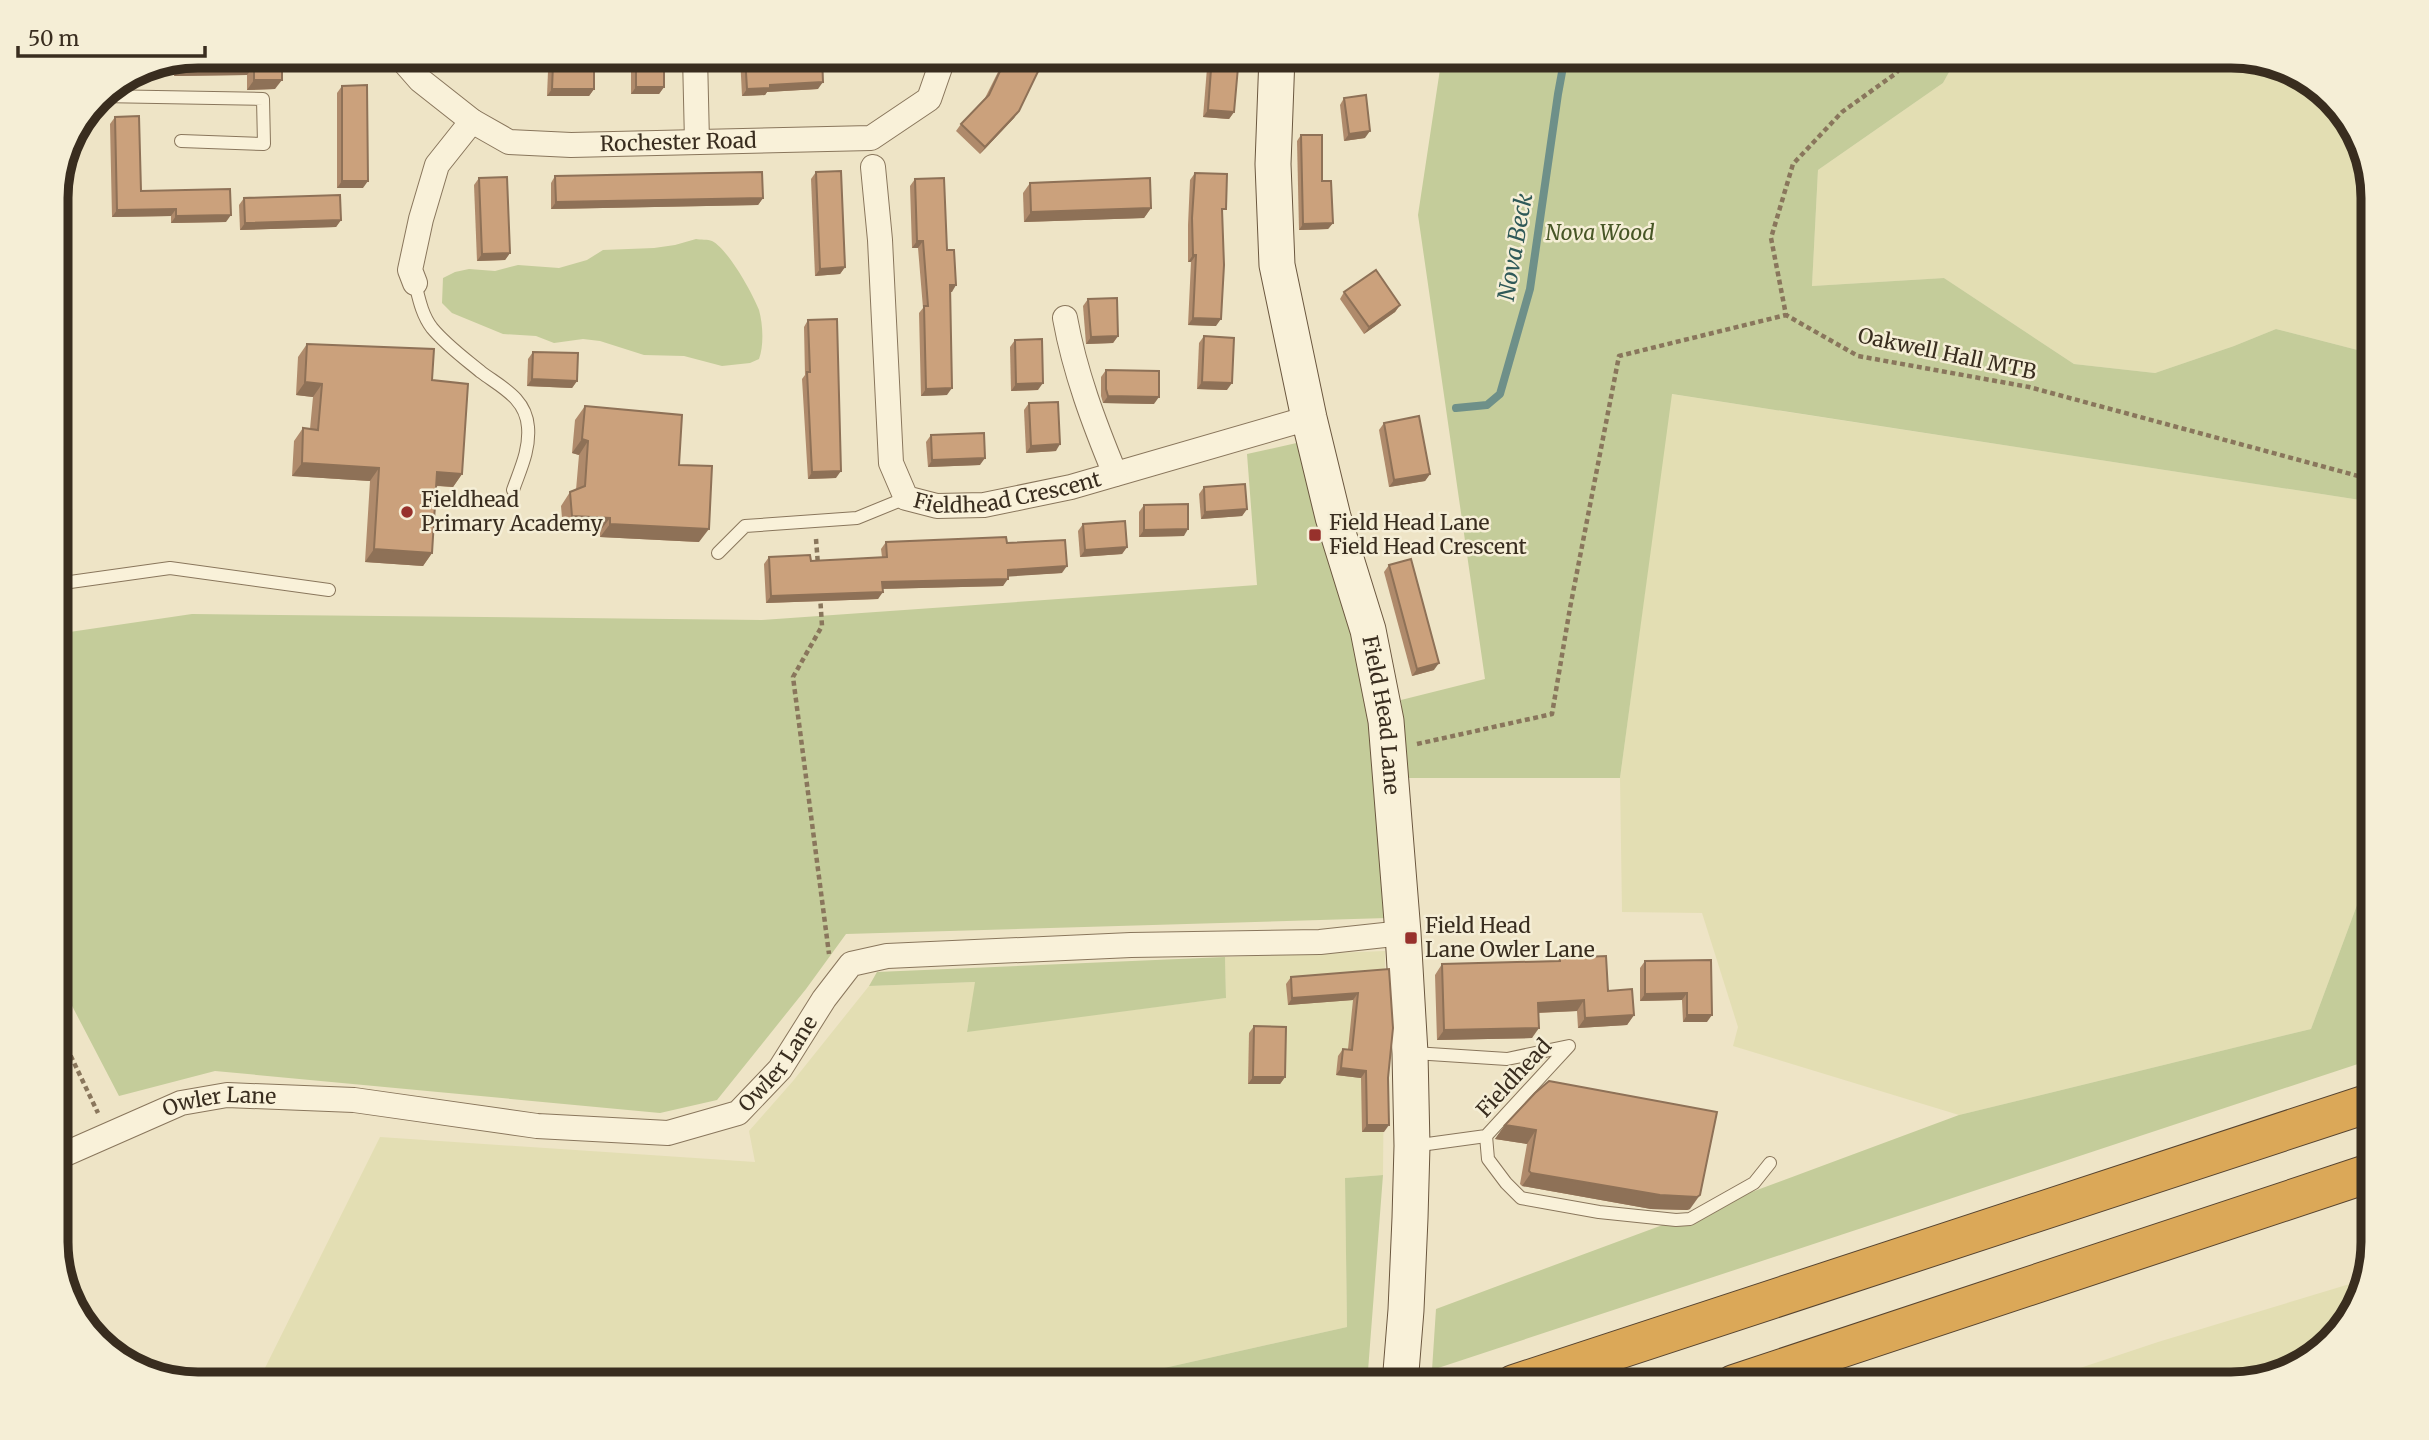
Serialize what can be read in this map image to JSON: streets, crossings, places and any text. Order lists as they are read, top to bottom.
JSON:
{
  "streets": {
    "main road": ["Field Head Lane"],
    "street": ["Rochester Road", "Fieldhead Crescent", "Owler Lane"],
    "lane": ["Fieldhead"],
    "path": ["Oakwell Hall MTB"]
  },
  "crossings": [
    ["Fieldhead Crescent", "Field Head Lane"],
    ["Field Head Lane", "Owler Lane"],
    ["Field Head Lane", "Fieldhead"]
  ],
  "water": ["Nova Beck"],
  "parks": ["Nova Wood"],
  "places": {
    "other": ["Fieldhead Primary Academy"],
    "transit": ["Field Head Lane Field Head Crescent", "Field Head Lane Owler Lane"]
  },
  "scale_bar": "50 m"
}
